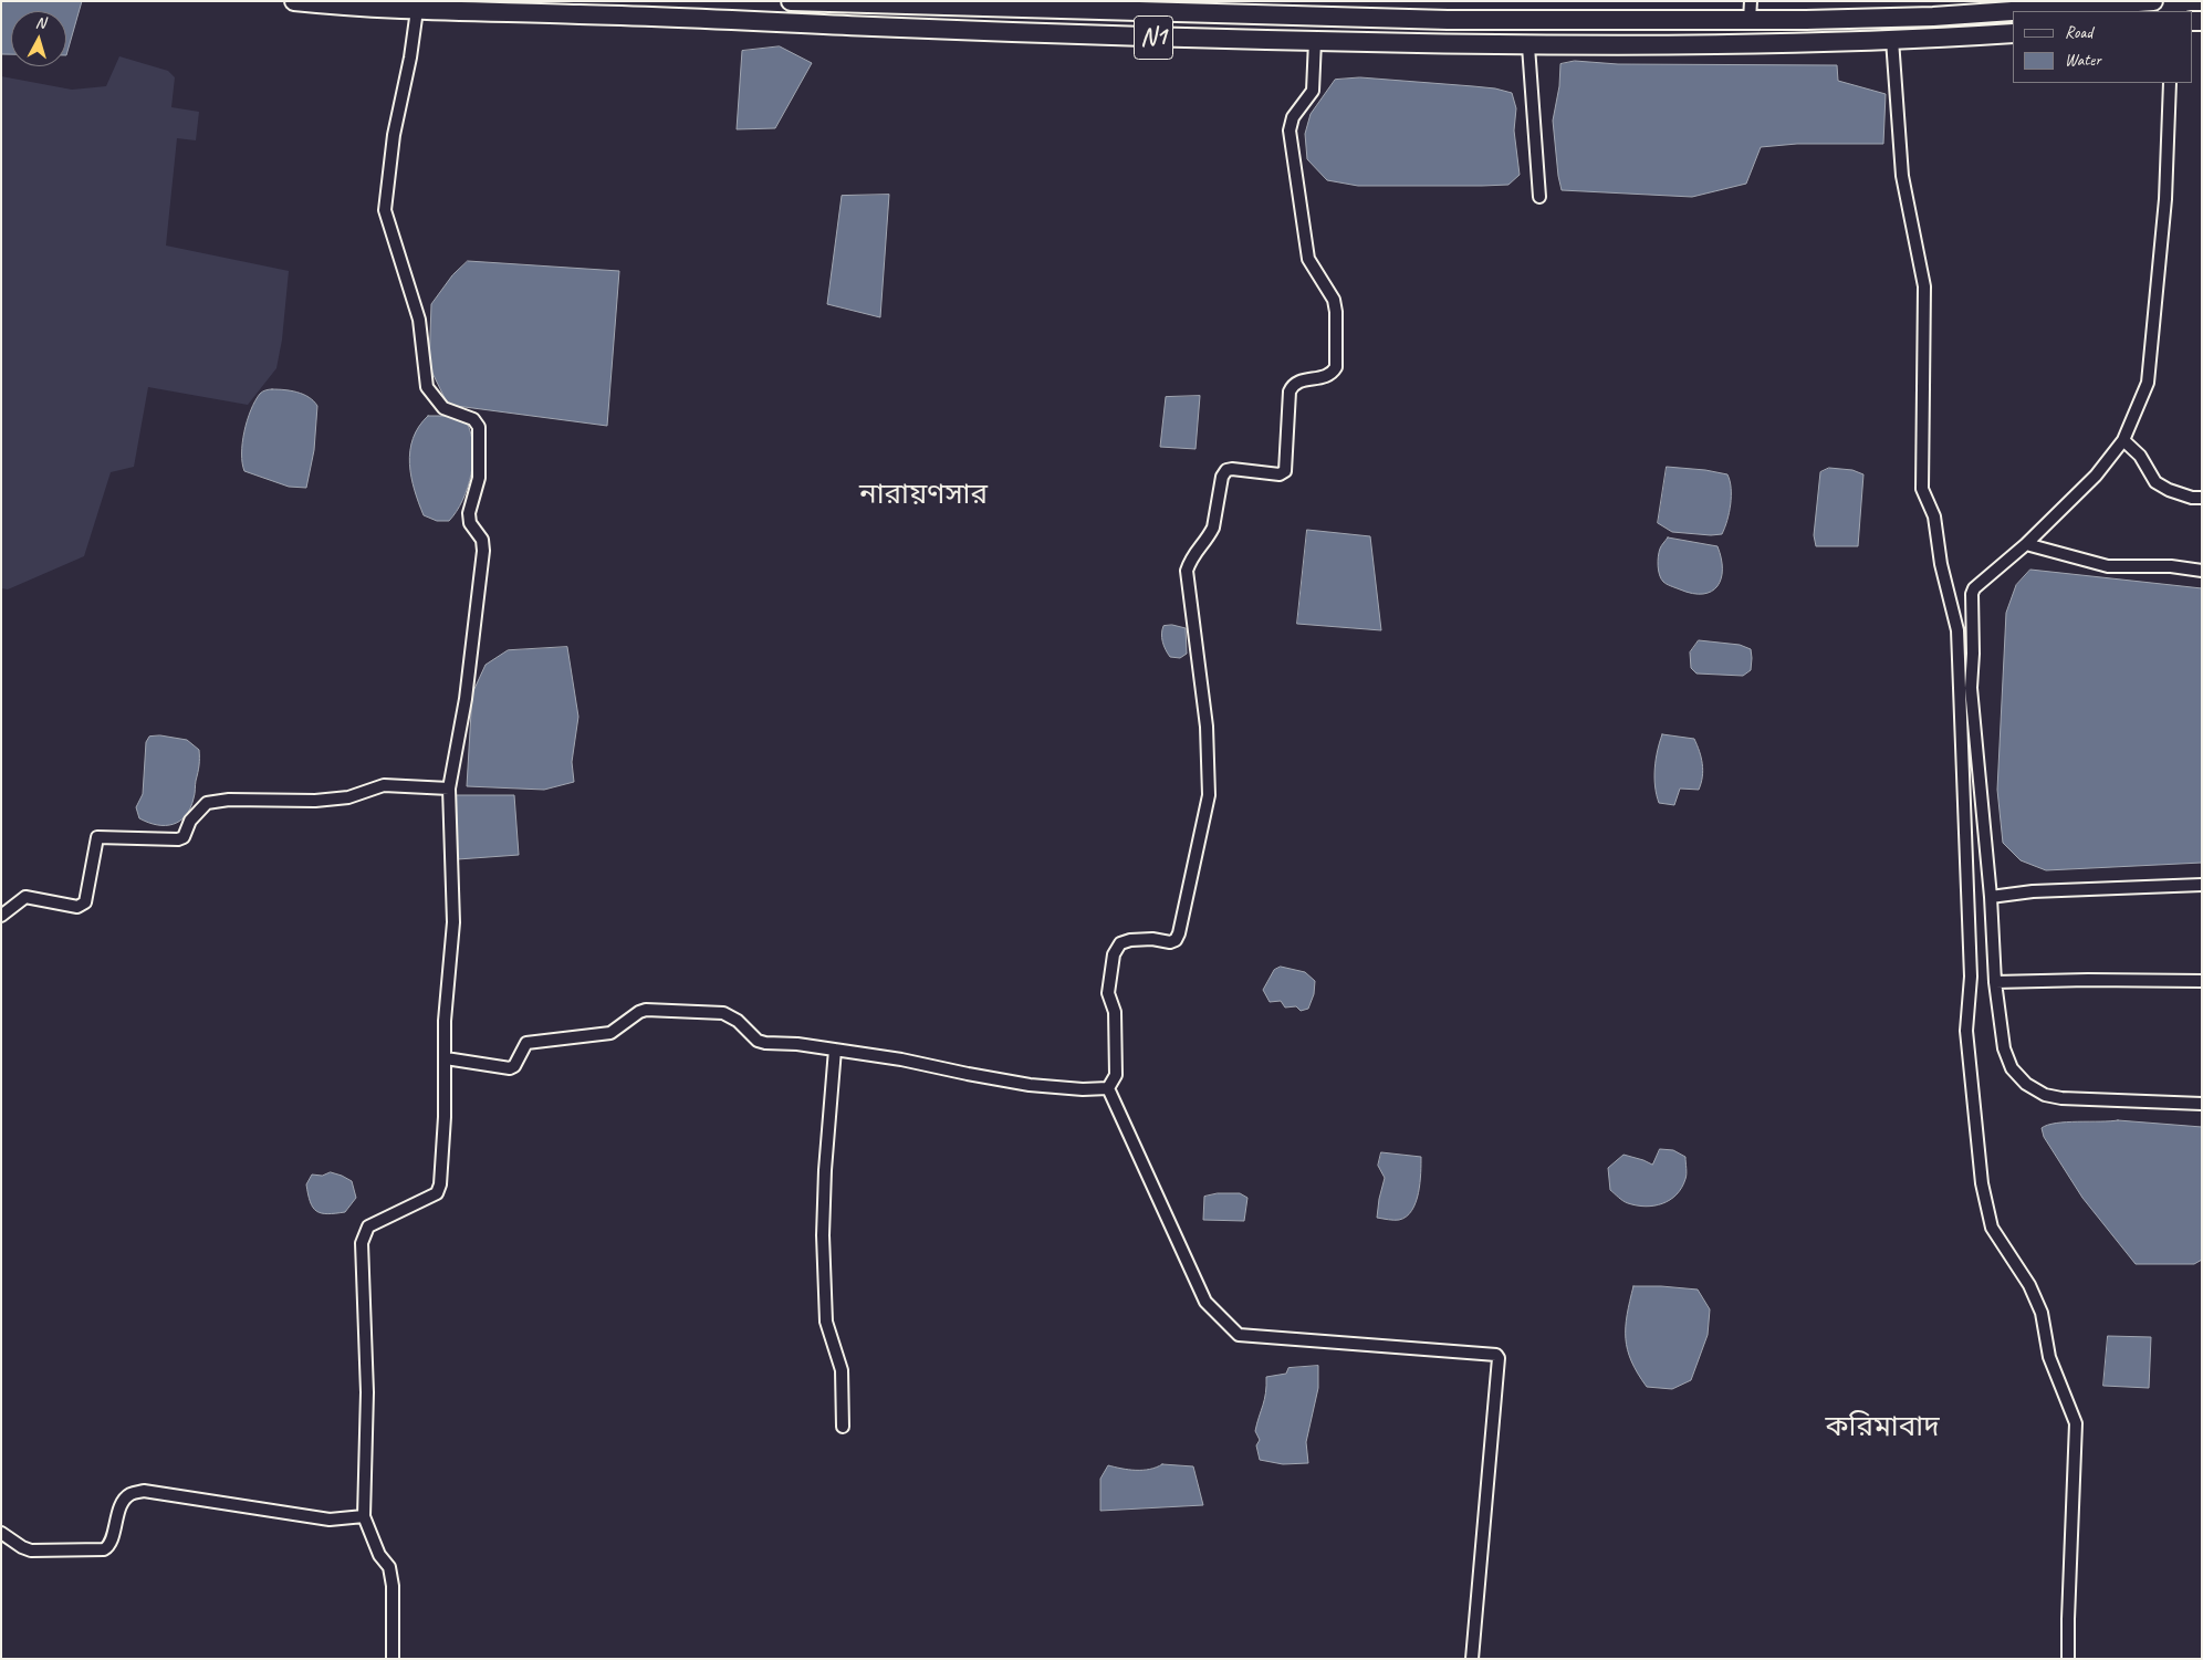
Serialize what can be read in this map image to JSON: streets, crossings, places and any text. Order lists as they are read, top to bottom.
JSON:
{
  "streets": {
    "highway": ["N1"]
  },
  "districts": ["নারায়ণসার", "করিমাবাদ"],
  "legend": ["Road", "Water"],
  "north": "top"
}
